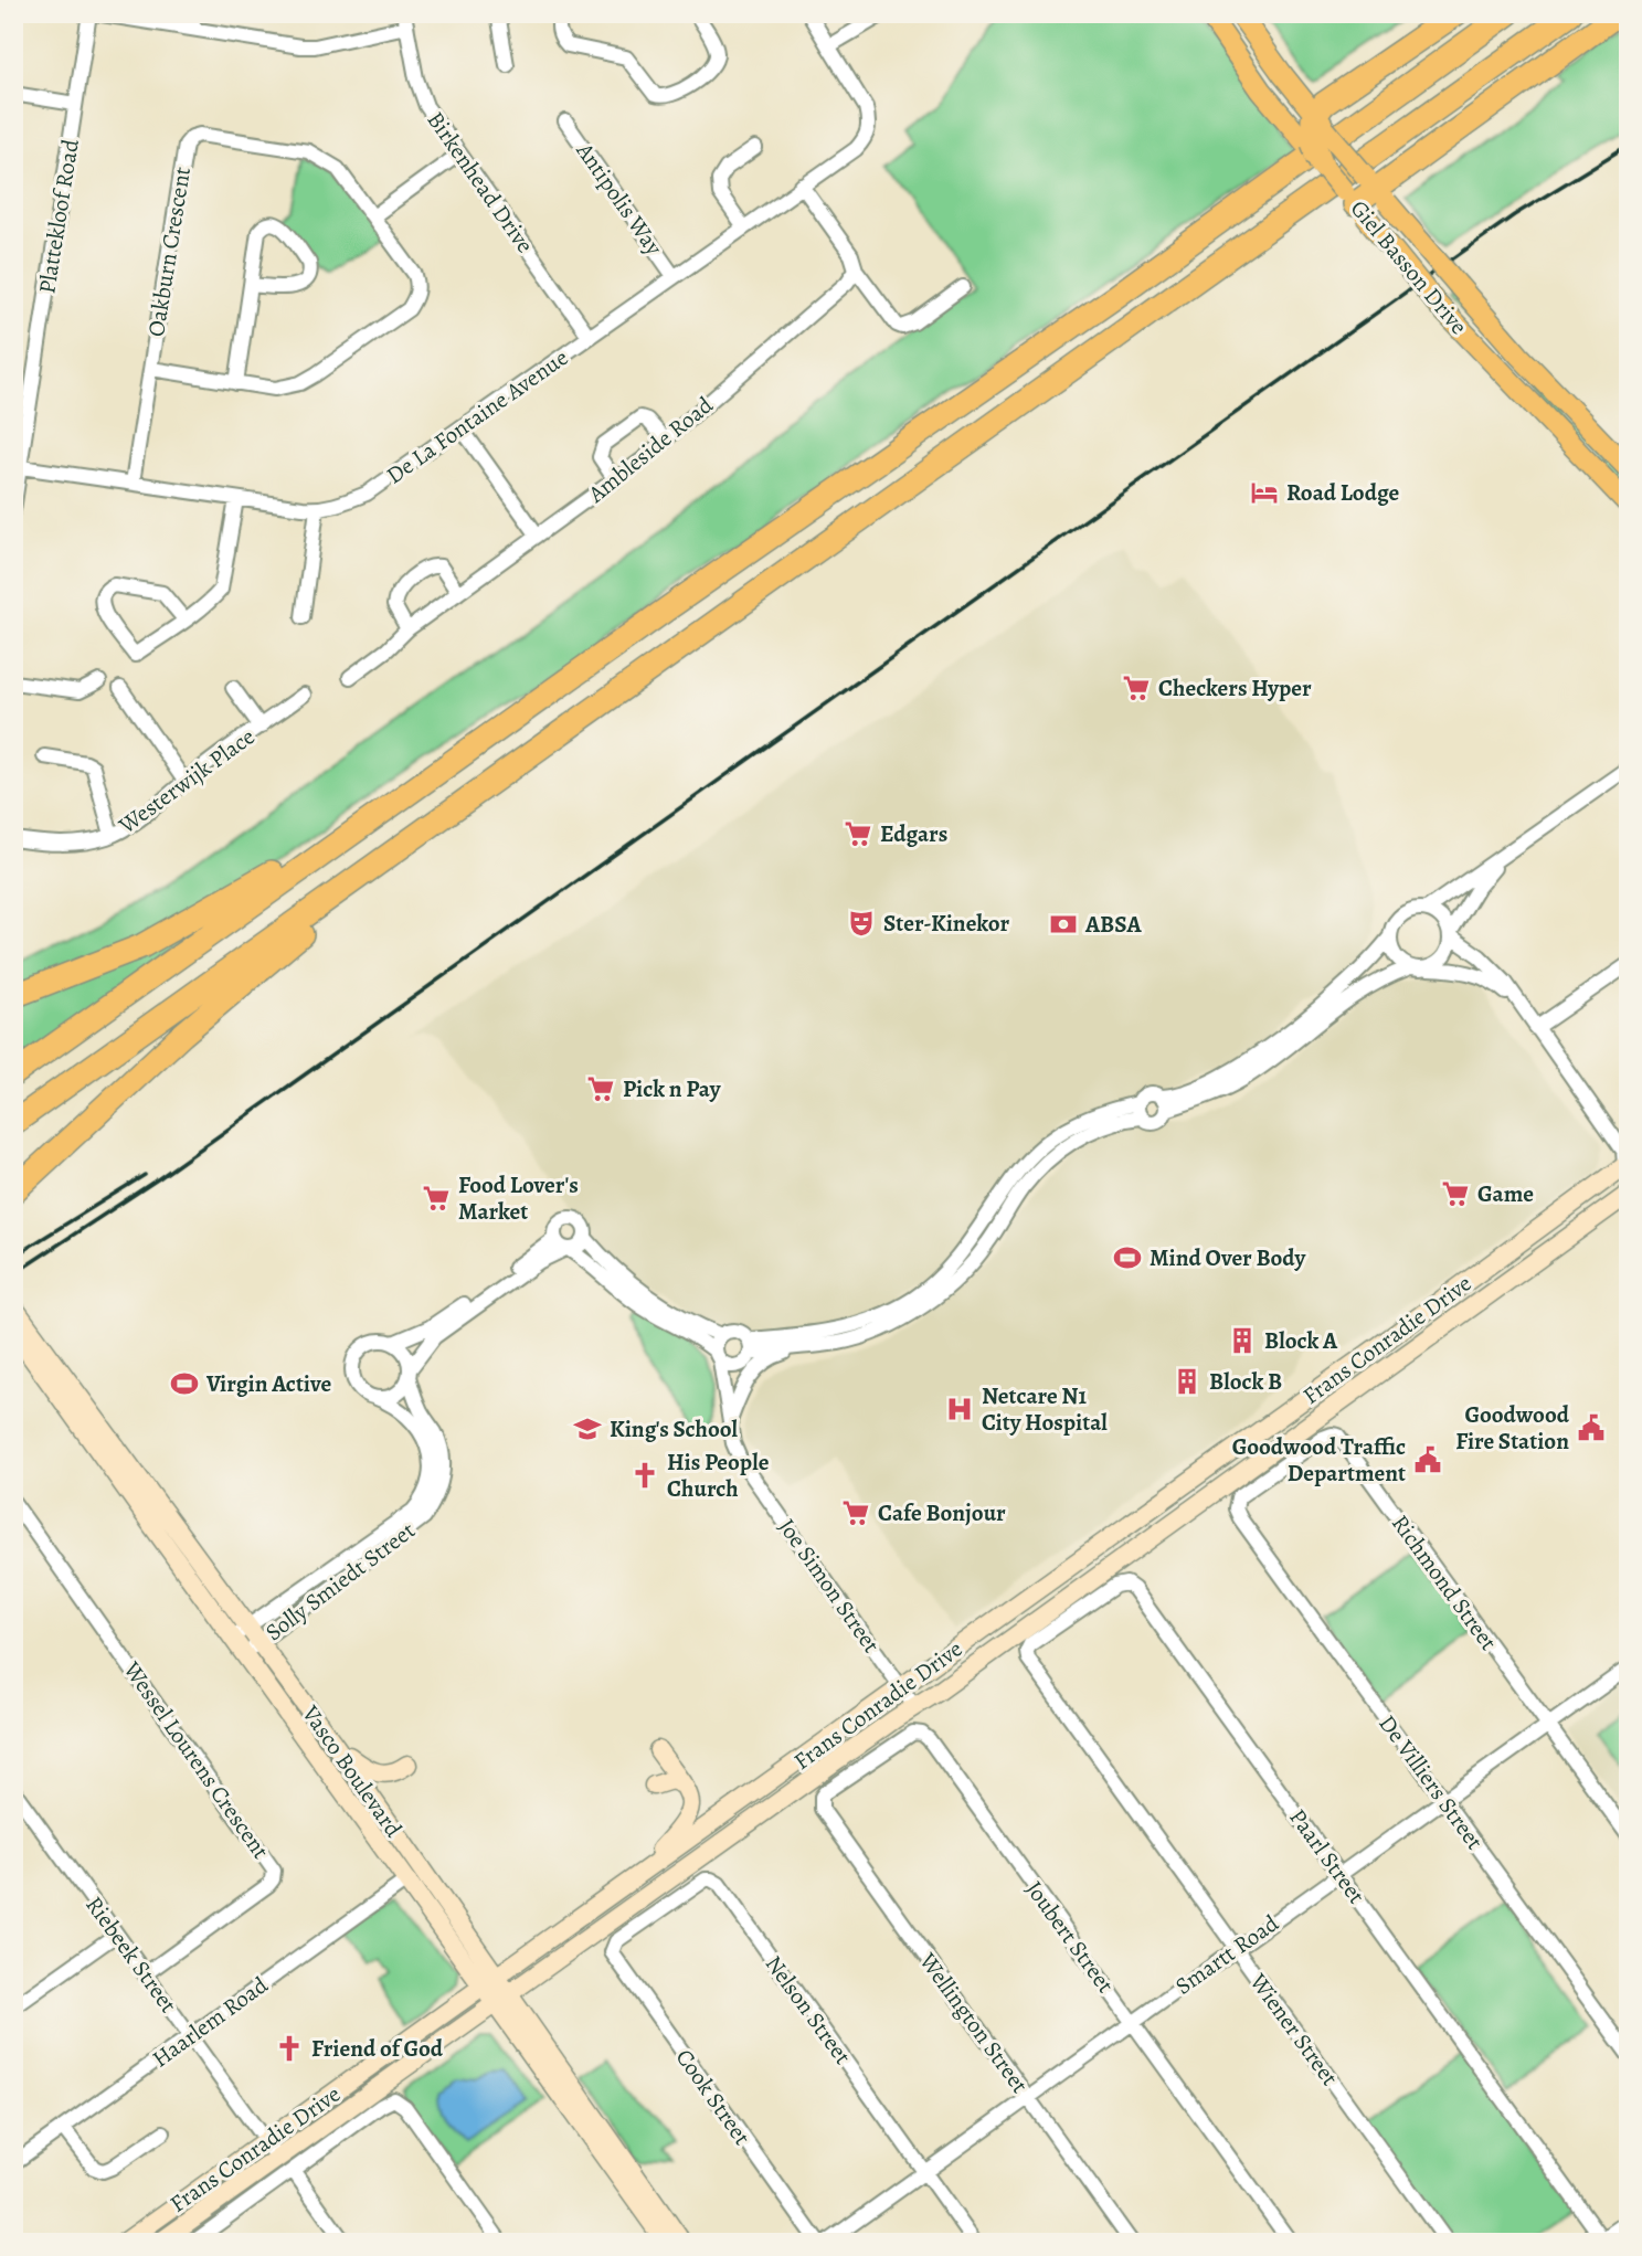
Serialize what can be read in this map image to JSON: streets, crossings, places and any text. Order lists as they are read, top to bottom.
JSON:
{
  "streets": {
    "main road": ["Giel Basson Drive", "Frans Conradie Drive", "Vasco Boulevard"],
    "street": [
      "Birkenhead Drive",
      "Antipolis Way",
      "Plattekloof Road",
      "Oakburn Crescent",
      "De La Fontaine Avenue",
      "Ambleside Road",
      "Westerwijk Place",
      "Solly Smiedt Street",
      "Richmond Street",
      "Joe Simon Street",
      "Wessel Lourens Crescent",
      "De Villiers Street",
      "Paarl Street",
      "Joubert Street",
      "Riebeek Street",
      "Smartt Road",
      "Nelson Street",
      "Haarlem Road",
      "Wellington Street",
      "Wiener Street",
      "Cook Street"
    ]
  },
  "crossings": [
    ["Birkenhead Drive", "De La Fontaine Avenue"],
    ["Antipolis Way", "De La Fontaine Avenue"],
    ["Plattekloof Road", "De La Fontaine Avenue"],
    ["Oakburn Crescent", "De La Fontaine Avenue"],
    ["Frans Conradie Drive", "Joe Simon Street"],
    ["Frans Conradie Drive", "Vasco Boulevard"],
    ["Frans Conradie Drive", "Riebeek Street"],
    ["Solly Smiedt Street", "Vasco Boulevard"],
    ["Richmond Street", "De Villiers Street"],
    ["Richmond Street", "Smartt Road"],
    ["Wessel Lourens Crescent", "Riebeek Street"],
    ["Vasco Boulevard", "Haarlem Road"],
    ["De Villiers Street", "Smartt Road"],
    ["Paarl Street", "Smartt Road"],
    ["Paarl Street", "Wiener Street"],
    ["Joubert Street", "Smartt Road"],
    ["Joubert Street", "Wellington Street"],
    ["Riebeek Street", "Haarlem Road"],
    ["Smartt Road", "Nelson Street"],
    ["Smartt Road", "Wellington Street"],
    ["Smartt Road", "Wiener Street"],
    ["Nelson Street", "Cook Street"]
  ],
  "places": {
    "hotel": ["Road Lodge"],
    "supermarket": [
      "Checkers Hyper",
      "Edgars",
      "Pick n Pay",
      "Game",
      "Food Lover's Market",
      "Cafe Bonjour"
    ],
    "theatre": ["Ster-Kinekor"],
    "bank": ["ABSA"],
    "sports": ["Mind Over Body", "Virgin Active"],
    "building": ["Block A", "Block B"],
    "hospital": ["Netcare N1 City Hospital"],
    "public building": ["Goodwood Fire Station", "Goodwood Traffic Department"],
    "school or university": ["King's School"],
    "church": ["His People Church", "Friend of God"]
  }
}
